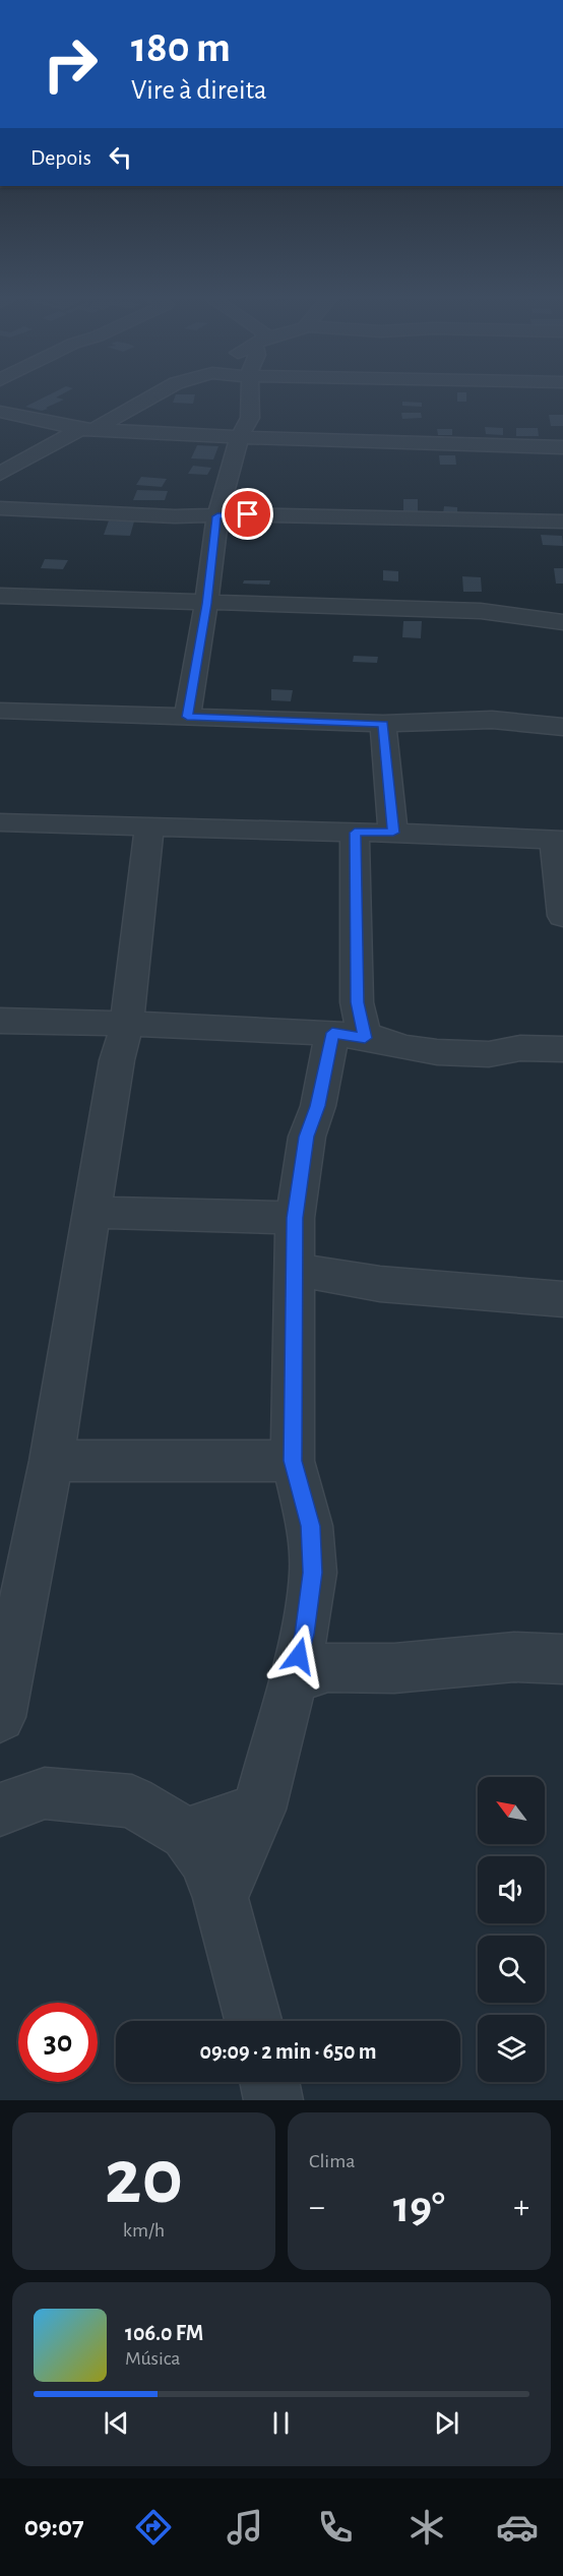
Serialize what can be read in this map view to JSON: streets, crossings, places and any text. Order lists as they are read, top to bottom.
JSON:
{
  "north": "top left",
  "page": {
    "turn": ["180 m", "Vire à direita"],
    "then": "Depois",
    "limit": "30",
    "trip": "09:09 · 2 min · 650 m",
    "tile": [
      ["20", "km/h"],
      "Clima"
    ],
    "heat": ["−", "19°", "+"],
    "song": ["106.0 FM", "Música"],
    "tabs": "09:07"
  }
}
